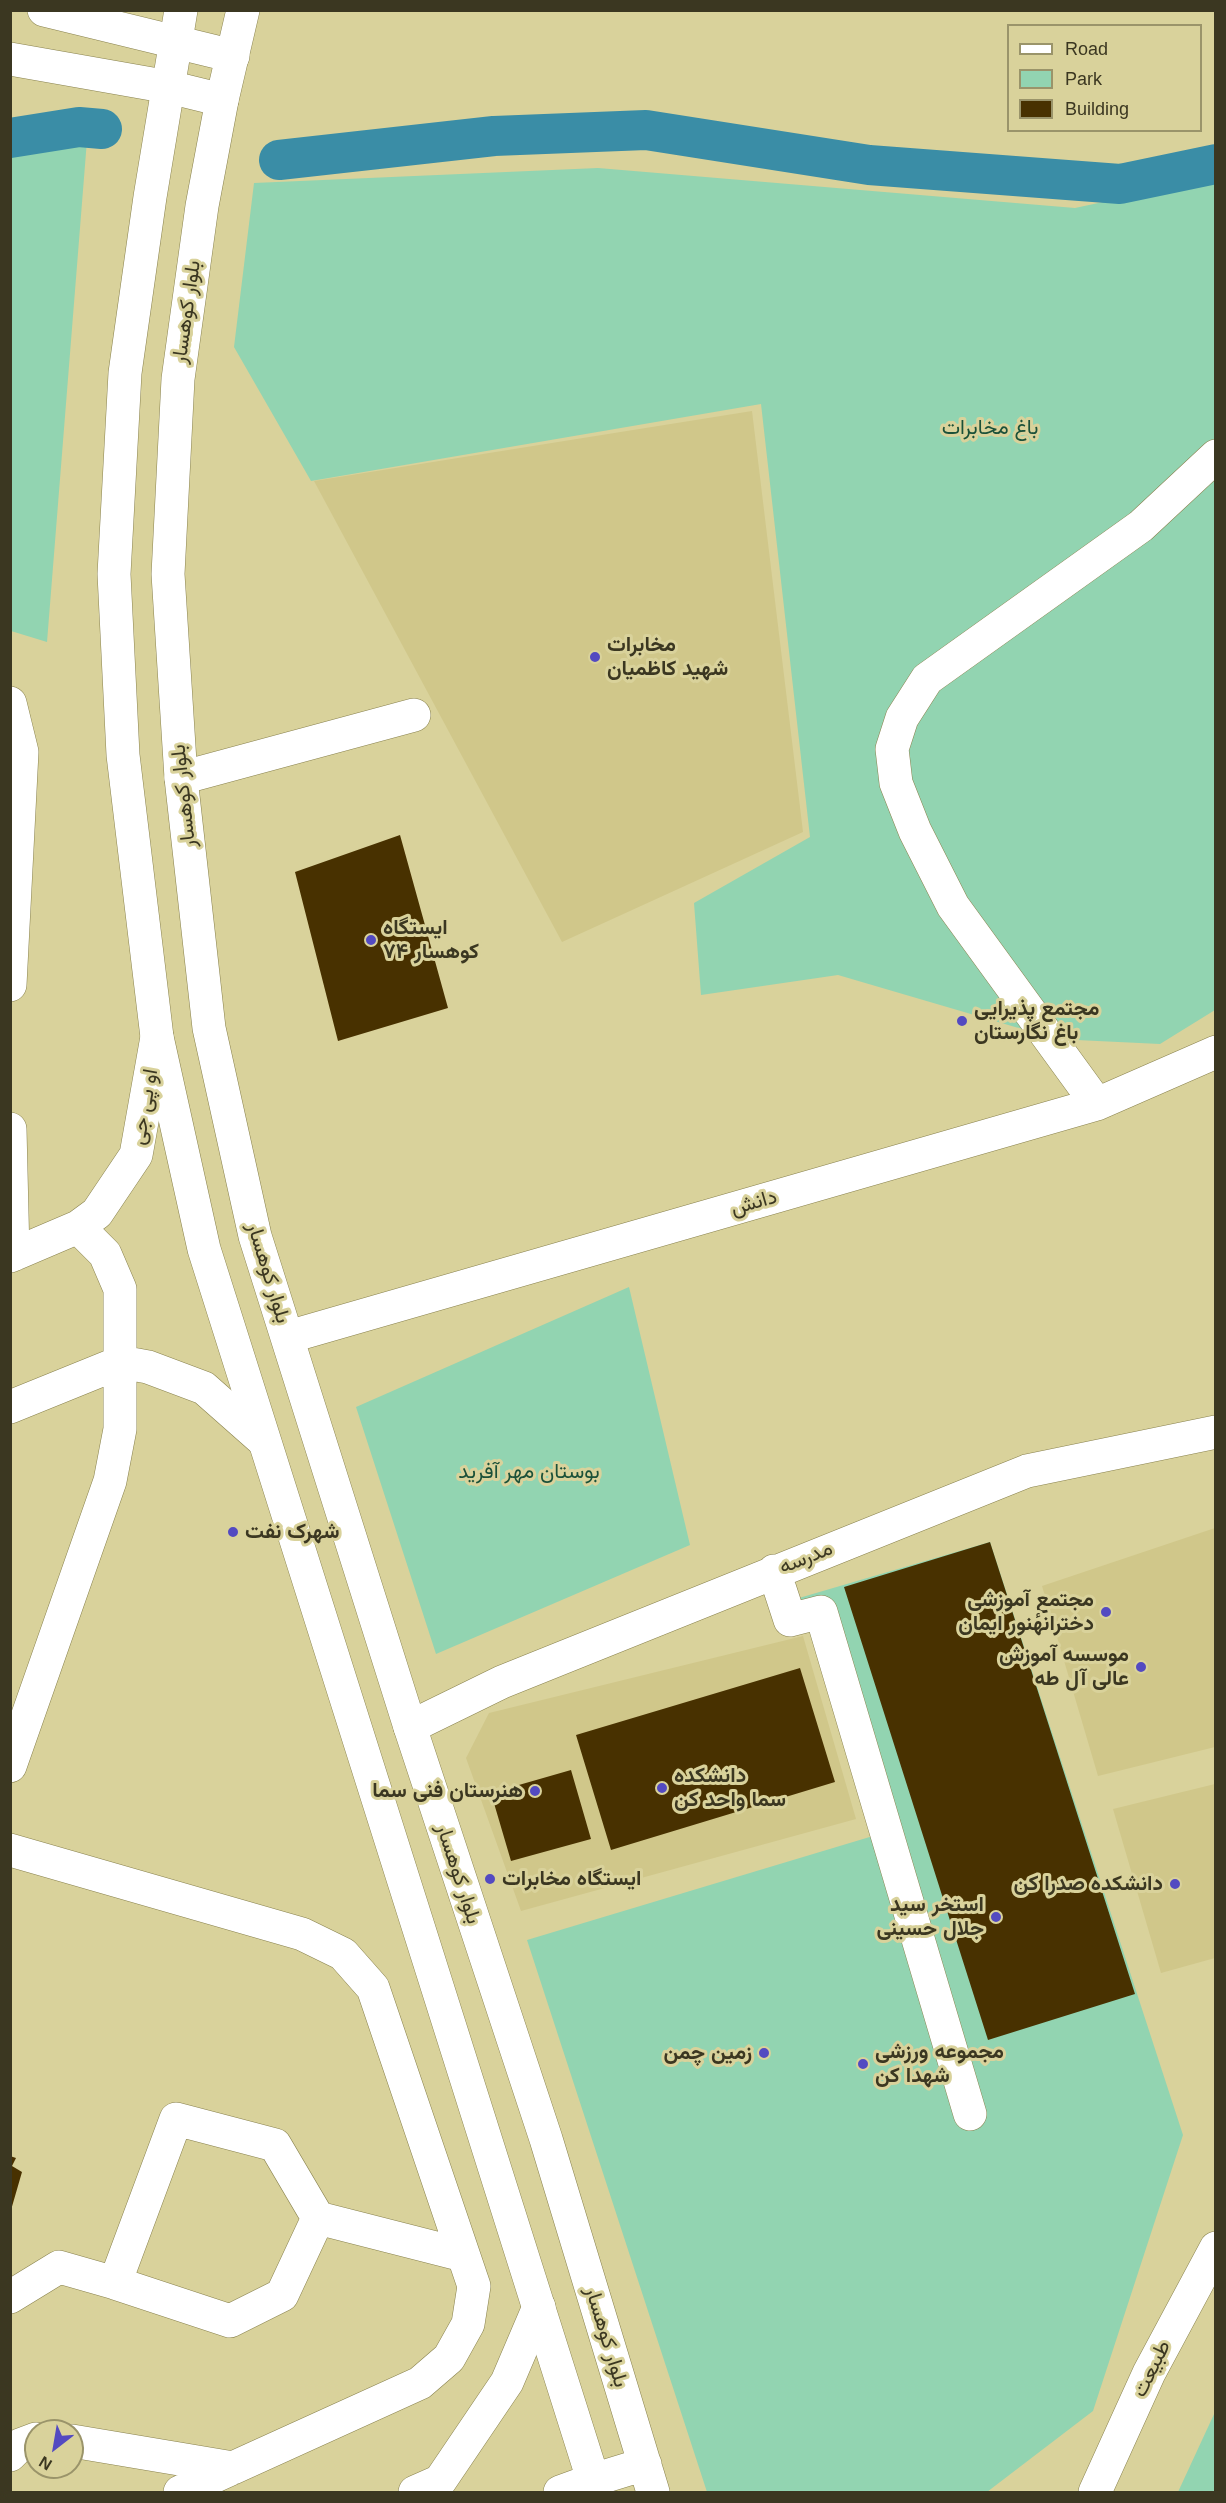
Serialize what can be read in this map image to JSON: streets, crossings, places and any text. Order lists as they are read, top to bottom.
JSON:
{
  "streets": {
    "street": [
      "بلوار کوهسار",
      "او پی جی",
      "دانش",
      "مدرسه",
      "طبیعت"
    ]
  },
  "crossings": [
    ["بلوار کوهسار", "دانش"],
    ["بلوار کوهسار", "مدرسه"]
  ],
  "parks": ["باغ مخابرات", "بوستان مهر آفرید"],
  "places": [
    "مخابرات شهید کاظمیان",
    "ایستگاه ۷۴ کوهسار",
    "مجتمع پذیرایی باغ نگارستان",
    "شهرک نفت",
    "مجتمع آموزشی دخترانهٔنور ایمان",
    "موسسه آموزش عالی آل طه",
    "دانشکده سما واحد کن",
    "هنرستان فنی سما",
    "ایستگاه مخابرات",
    "دانشکده صدرا کن",
    "استخر سید جلال حسینی",
    "زمین چمن",
    "مجموعه ورزشی شهدا کن"
  ],
  "legend": ["Road", "Park", "Building"],
  "north": "bottom left"
}
